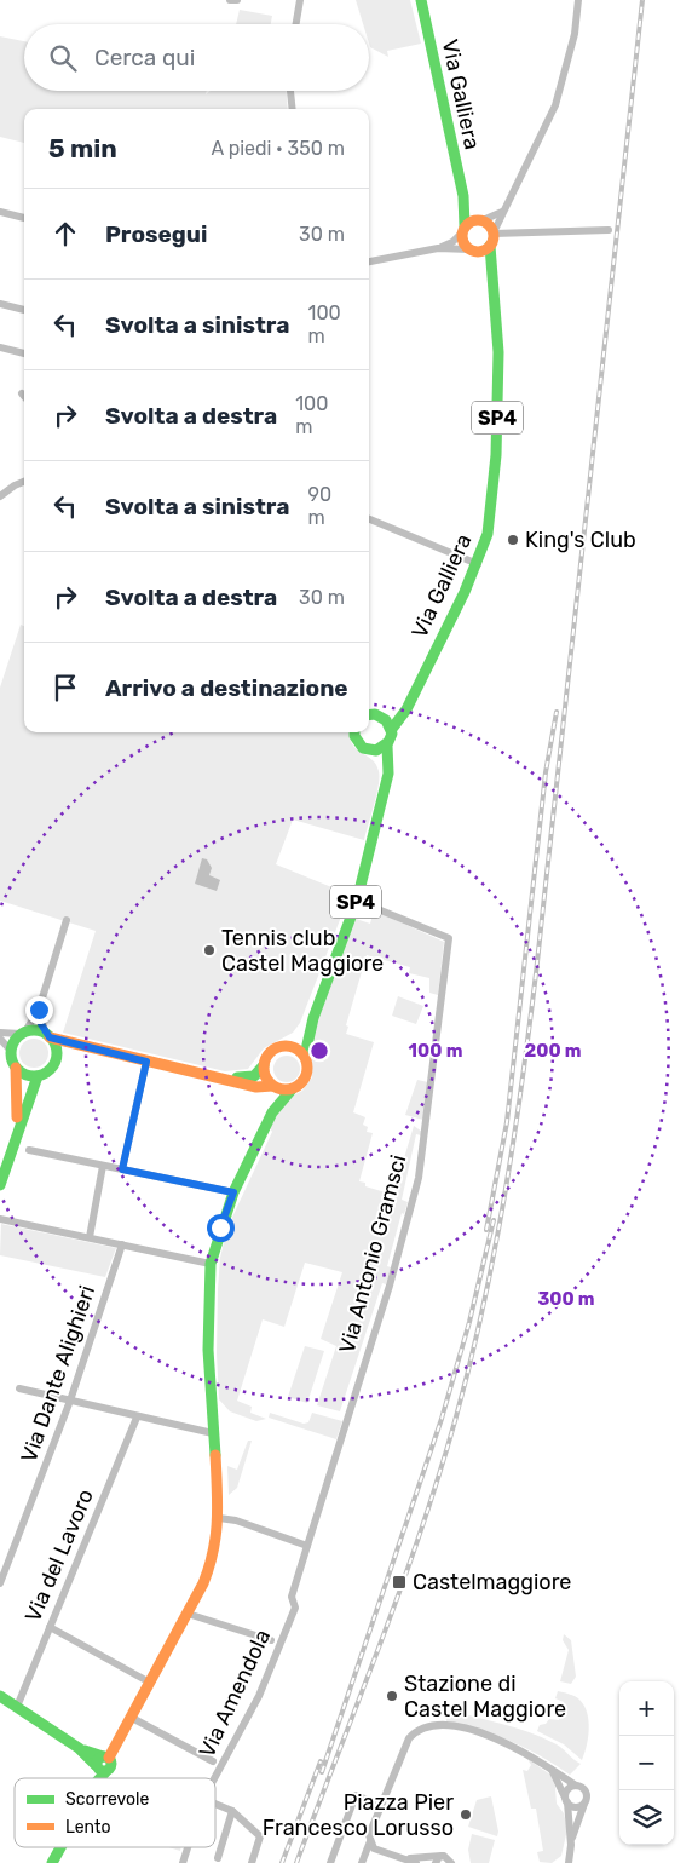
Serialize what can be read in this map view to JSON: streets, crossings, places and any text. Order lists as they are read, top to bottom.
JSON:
{
  "streets": {
    "main road": ["Via Galliera", "SP4"],
    "street": [
      "Via Antonio Gramsci",
      "Via Dante Alighieri",
      "Via del Lavoro",
      "Via Amendola"
    ]
  },
  "crossings": [
    ["Via Galliera", "SP4"],
    ["SP4", "Via Antonio Gramsci"],
    ["Via Antonio Gramsci", "Via Amendola"]
  ],
  "places": {
    "other": [
      "King's Club",
      "Tennis club Castel Maggiore",
      "Stazione di Castel Maggiore",
      "Piazza Pier Francesco Lorusso"
    ],
    "transit": ["Castelmaggiore"]
  },
  "legend": ["Scorrevole", "Lento"],
  "page": {
    "search": "Cerca qui",
    "heading": ["5 min", "A piedi · 350 m"],
    "list": [
      ["Prosegui", "30 m"],
      ["Svolta a sinistra", "100 m"],
      ["Svolta a destra", "100 m"],
      ["Svolta a sinistra", "90 m"],
      ["Svolta a destra", "30 m"],
      "Arrivo a destinazione"
    ],
    "map_buttons": ["+", "−"]
  },
  "rings": ["100 m", "200 m", "300 m"]
}
